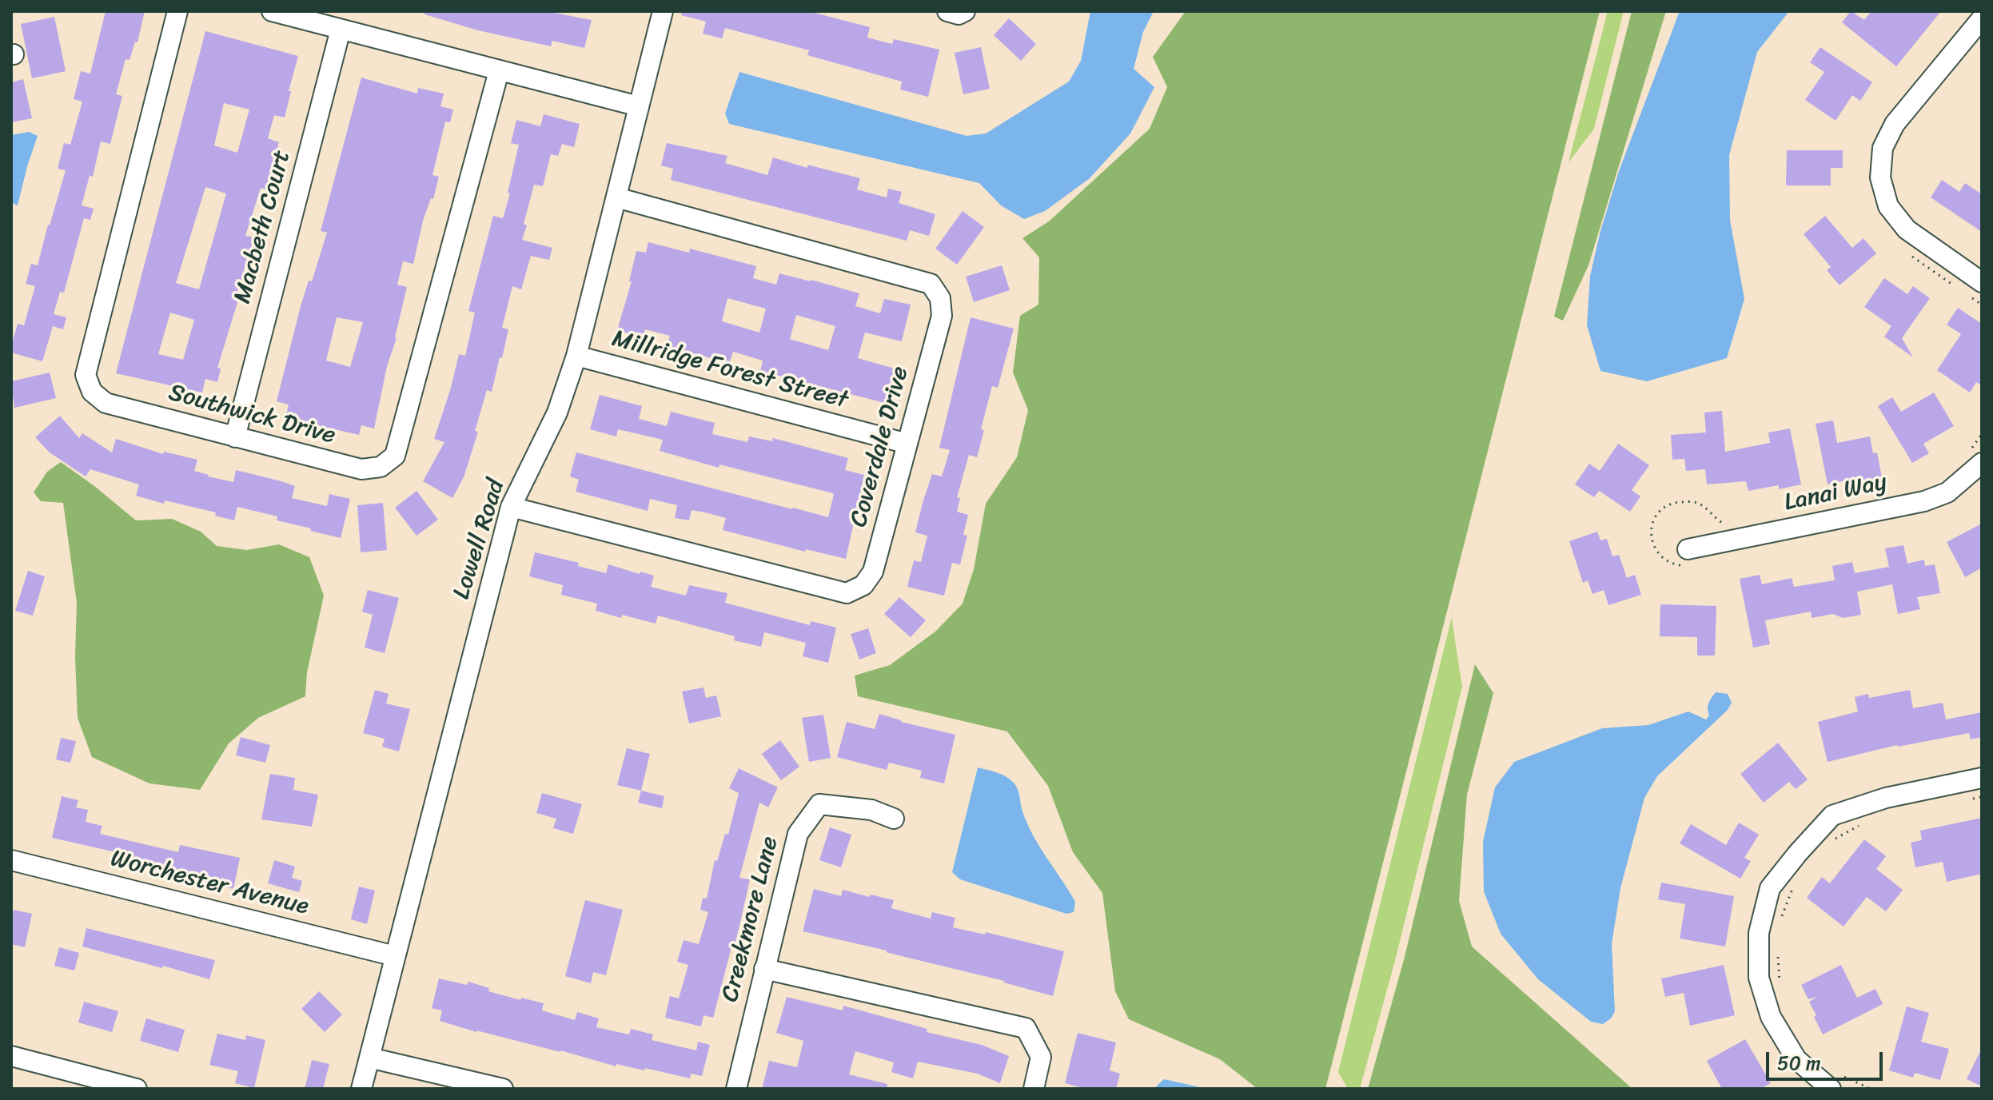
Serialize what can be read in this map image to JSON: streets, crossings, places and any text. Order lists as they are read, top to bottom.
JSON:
{
  "streets": {
    "street": [
      "Macbeth Court",
      "Millridge Forest Street",
      "Southwick Drive",
      "Coverdale Drive",
      "Lanai Way",
      "Lowell Road",
      "Worchester Avenue",
      "Creekmore Lane"
    ]
  },
  "crossings": [
    ["Macbeth Court", "Southwick Drive"],
    ["Millridge Forest Street", "Coverdale Drive"],
    ["Millridge Forest Street", "Lowell Road"],
    ["Coverdale Drive", "Lowell Road"],
    ["Lowell Road", "Worchester Avenue"]
  ],
  "scale_bar": "50 m"
}
